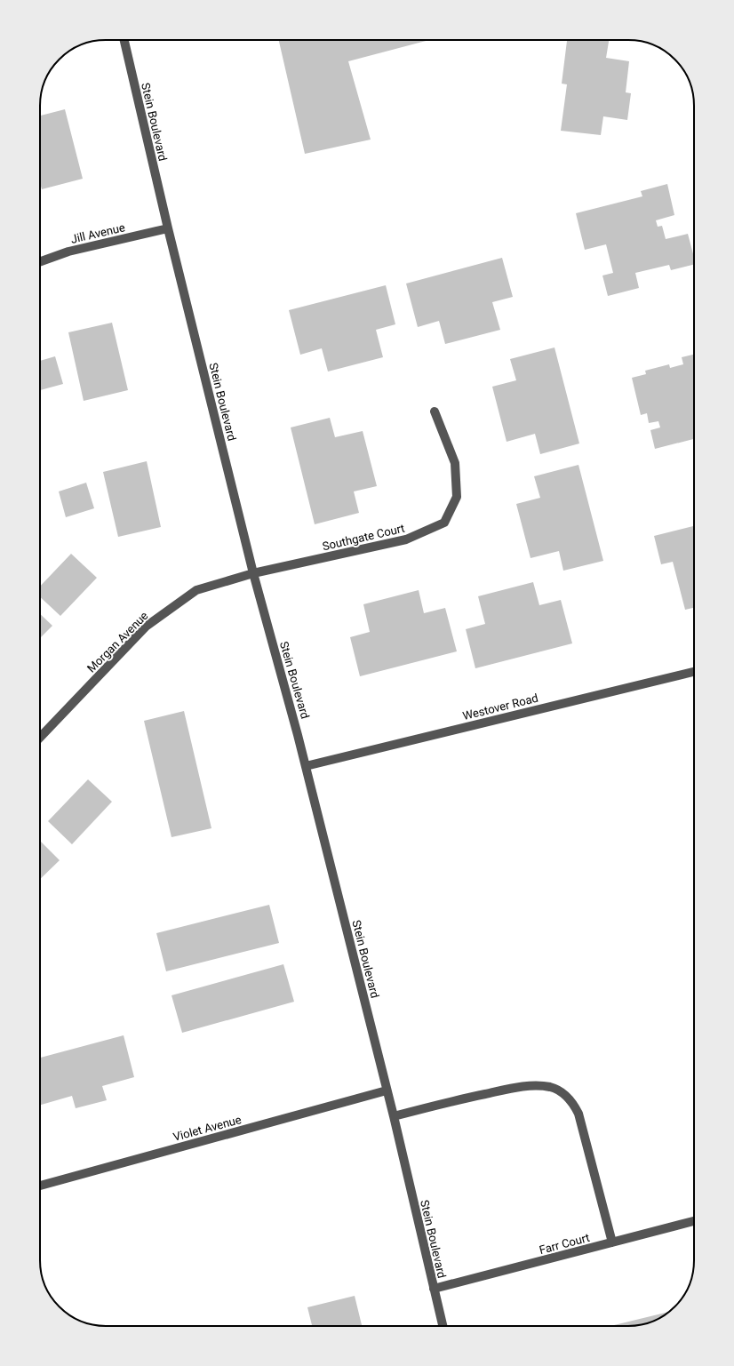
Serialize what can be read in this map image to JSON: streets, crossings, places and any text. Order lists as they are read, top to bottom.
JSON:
{
  "streets": {
    "street": [
      "Stein Boulevard",
      "Jill Avenue",
      "Southgate Court",
      "Morgan Avenue",
      "Westover Road",
      "Violet Avenue",
      "Farr Court"
    ]
  },
  "crossings": [
    ["Stein Boulevard", "Jill Avenue"],
    ["Stein Boulevard", "Southgate Court"],
    ["Stein Boulevard", "Morgan Avenue"],
    ["Stein Boulevard", "Westover Road"],
    ["Stein Boulevard", "Violet Avenue"],
    ["Stein Boulevard", "Farr Court"],
    ["Southgate Court", "Morgan Avenue"]
  ]
}
